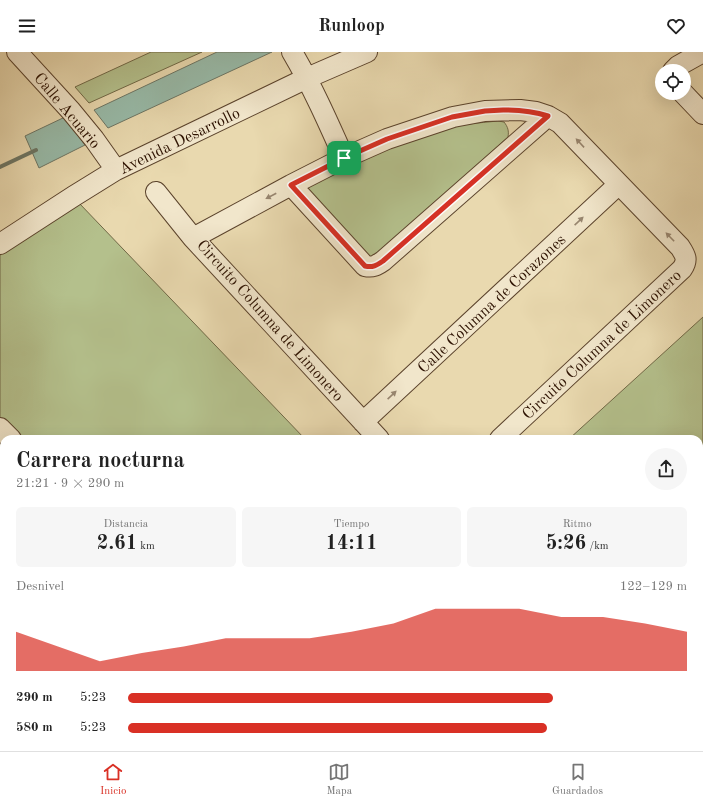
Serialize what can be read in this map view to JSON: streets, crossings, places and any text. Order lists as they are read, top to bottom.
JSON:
{
  "streets": {
    "street": [
      "Calle Acuario",
      "Avenida Desarrollo",
      "Calle Columna de Corazones",
      "Circuito Columna de Limonero"
    ]
  },
  "crossings": [
    ["Calle Acuario", "Avenida Desarrollo"],
    ["Calle Columna de Corazones", "Circuito Columna de Limonero"]
  ],
  "one_way": ["Calle Columna de Corazones"],
  "page": {
    "header": "Runloop",
    "heading": ["Carrera nocturna", "21:21 · 9 × 290 m"],
    "stats": [
      ["Distancia", "2.61 km"],
      ["Tiempo", "14:11"],
      ["Ritmo", "5:26 /km"]
    ],
    "chart": ["Desnivel", "122–129 m"],
    "list": [
      {
        "name": "290 m",
        "note": "5:23"
      },
      {
        "name": "580 m",
        "note": "5:23"
      }
    ],
    "tabs": ["Inicio", "Mapa", "Guardados"]
  }
}
